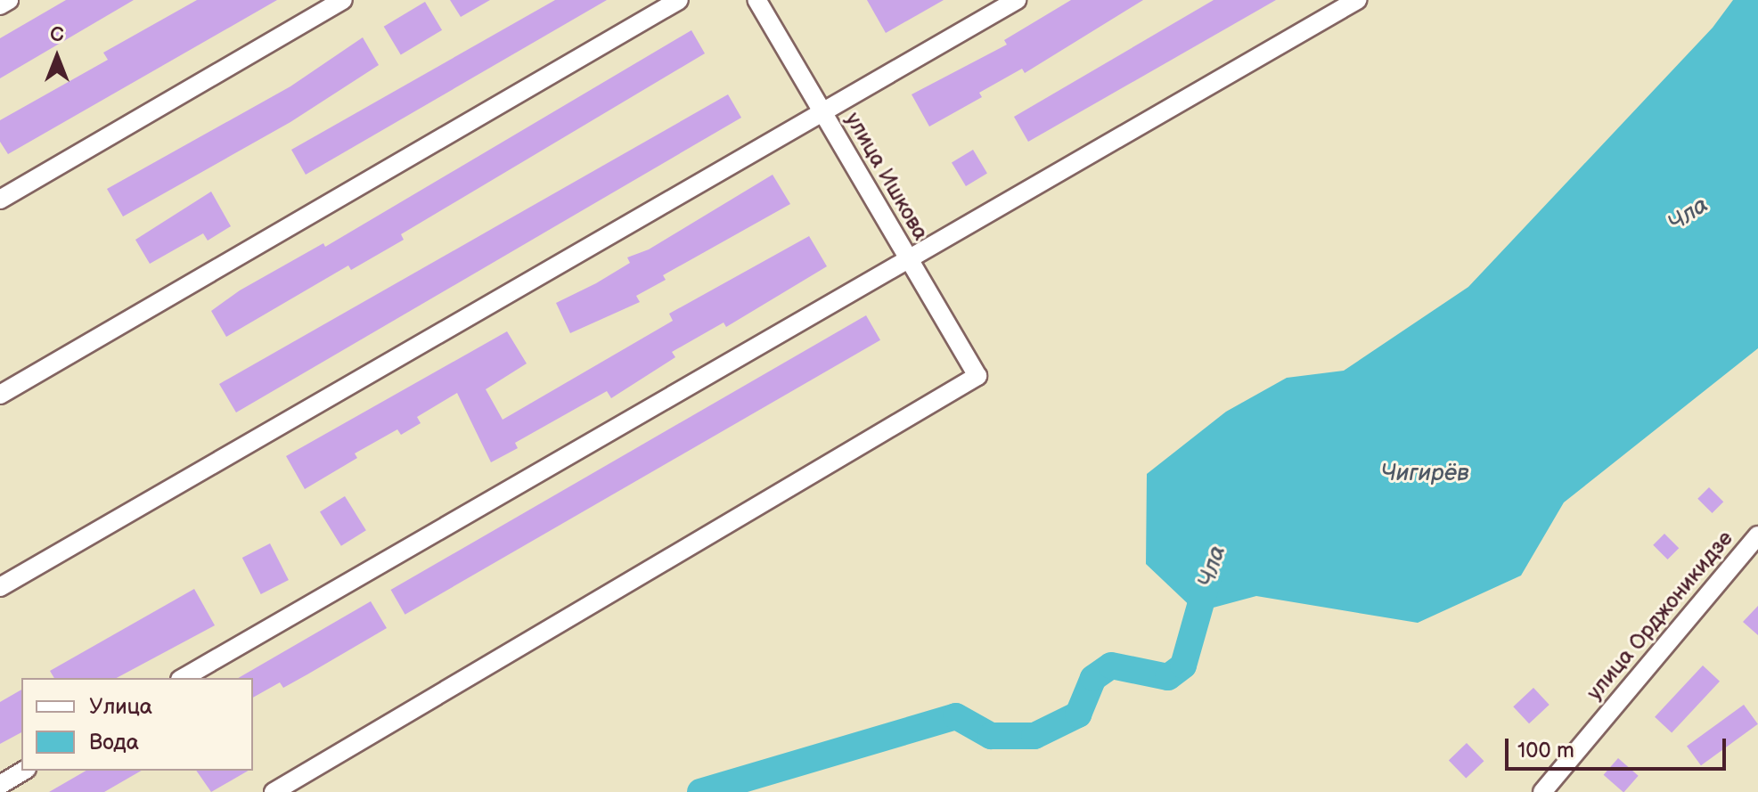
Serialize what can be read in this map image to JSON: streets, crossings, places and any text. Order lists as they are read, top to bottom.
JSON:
{
  "streets": {
    "street": ["улица Ишкова", "улица Орджоникидзе"]
  },
  "water": ["Чла", "Чигирёв"],
  "legend": ["Улица", "Вода"],
  "scale_bar": "100 m",
  "north": "top"
}
